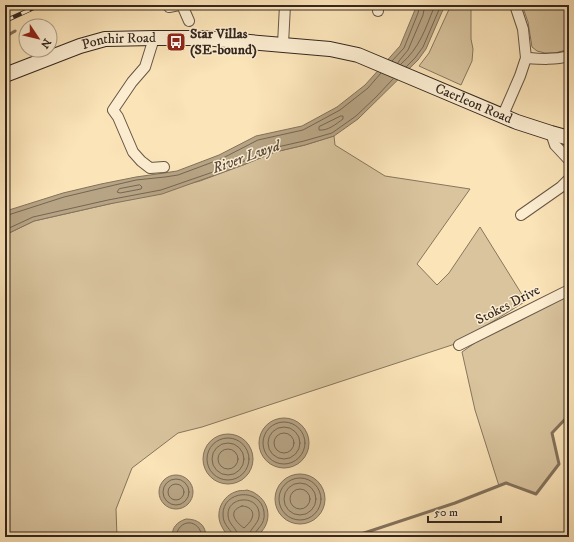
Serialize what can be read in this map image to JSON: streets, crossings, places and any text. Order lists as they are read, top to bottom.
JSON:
{
  "streets": {
    "main road": ["Ponthir Road", "Caerleon Road"],
    "street": ["Stokes Drive"]
  },
  "crossings": [
    ["Ponthir Road", "Caerleon Road"]
  ],
  "water": ["River Lwyd"],
  "places": {
    "bus stop": ["Star Villas (SE-bound)"]
  },
  "scale_bar": "50 m",
  "north": "bottom right"
}
